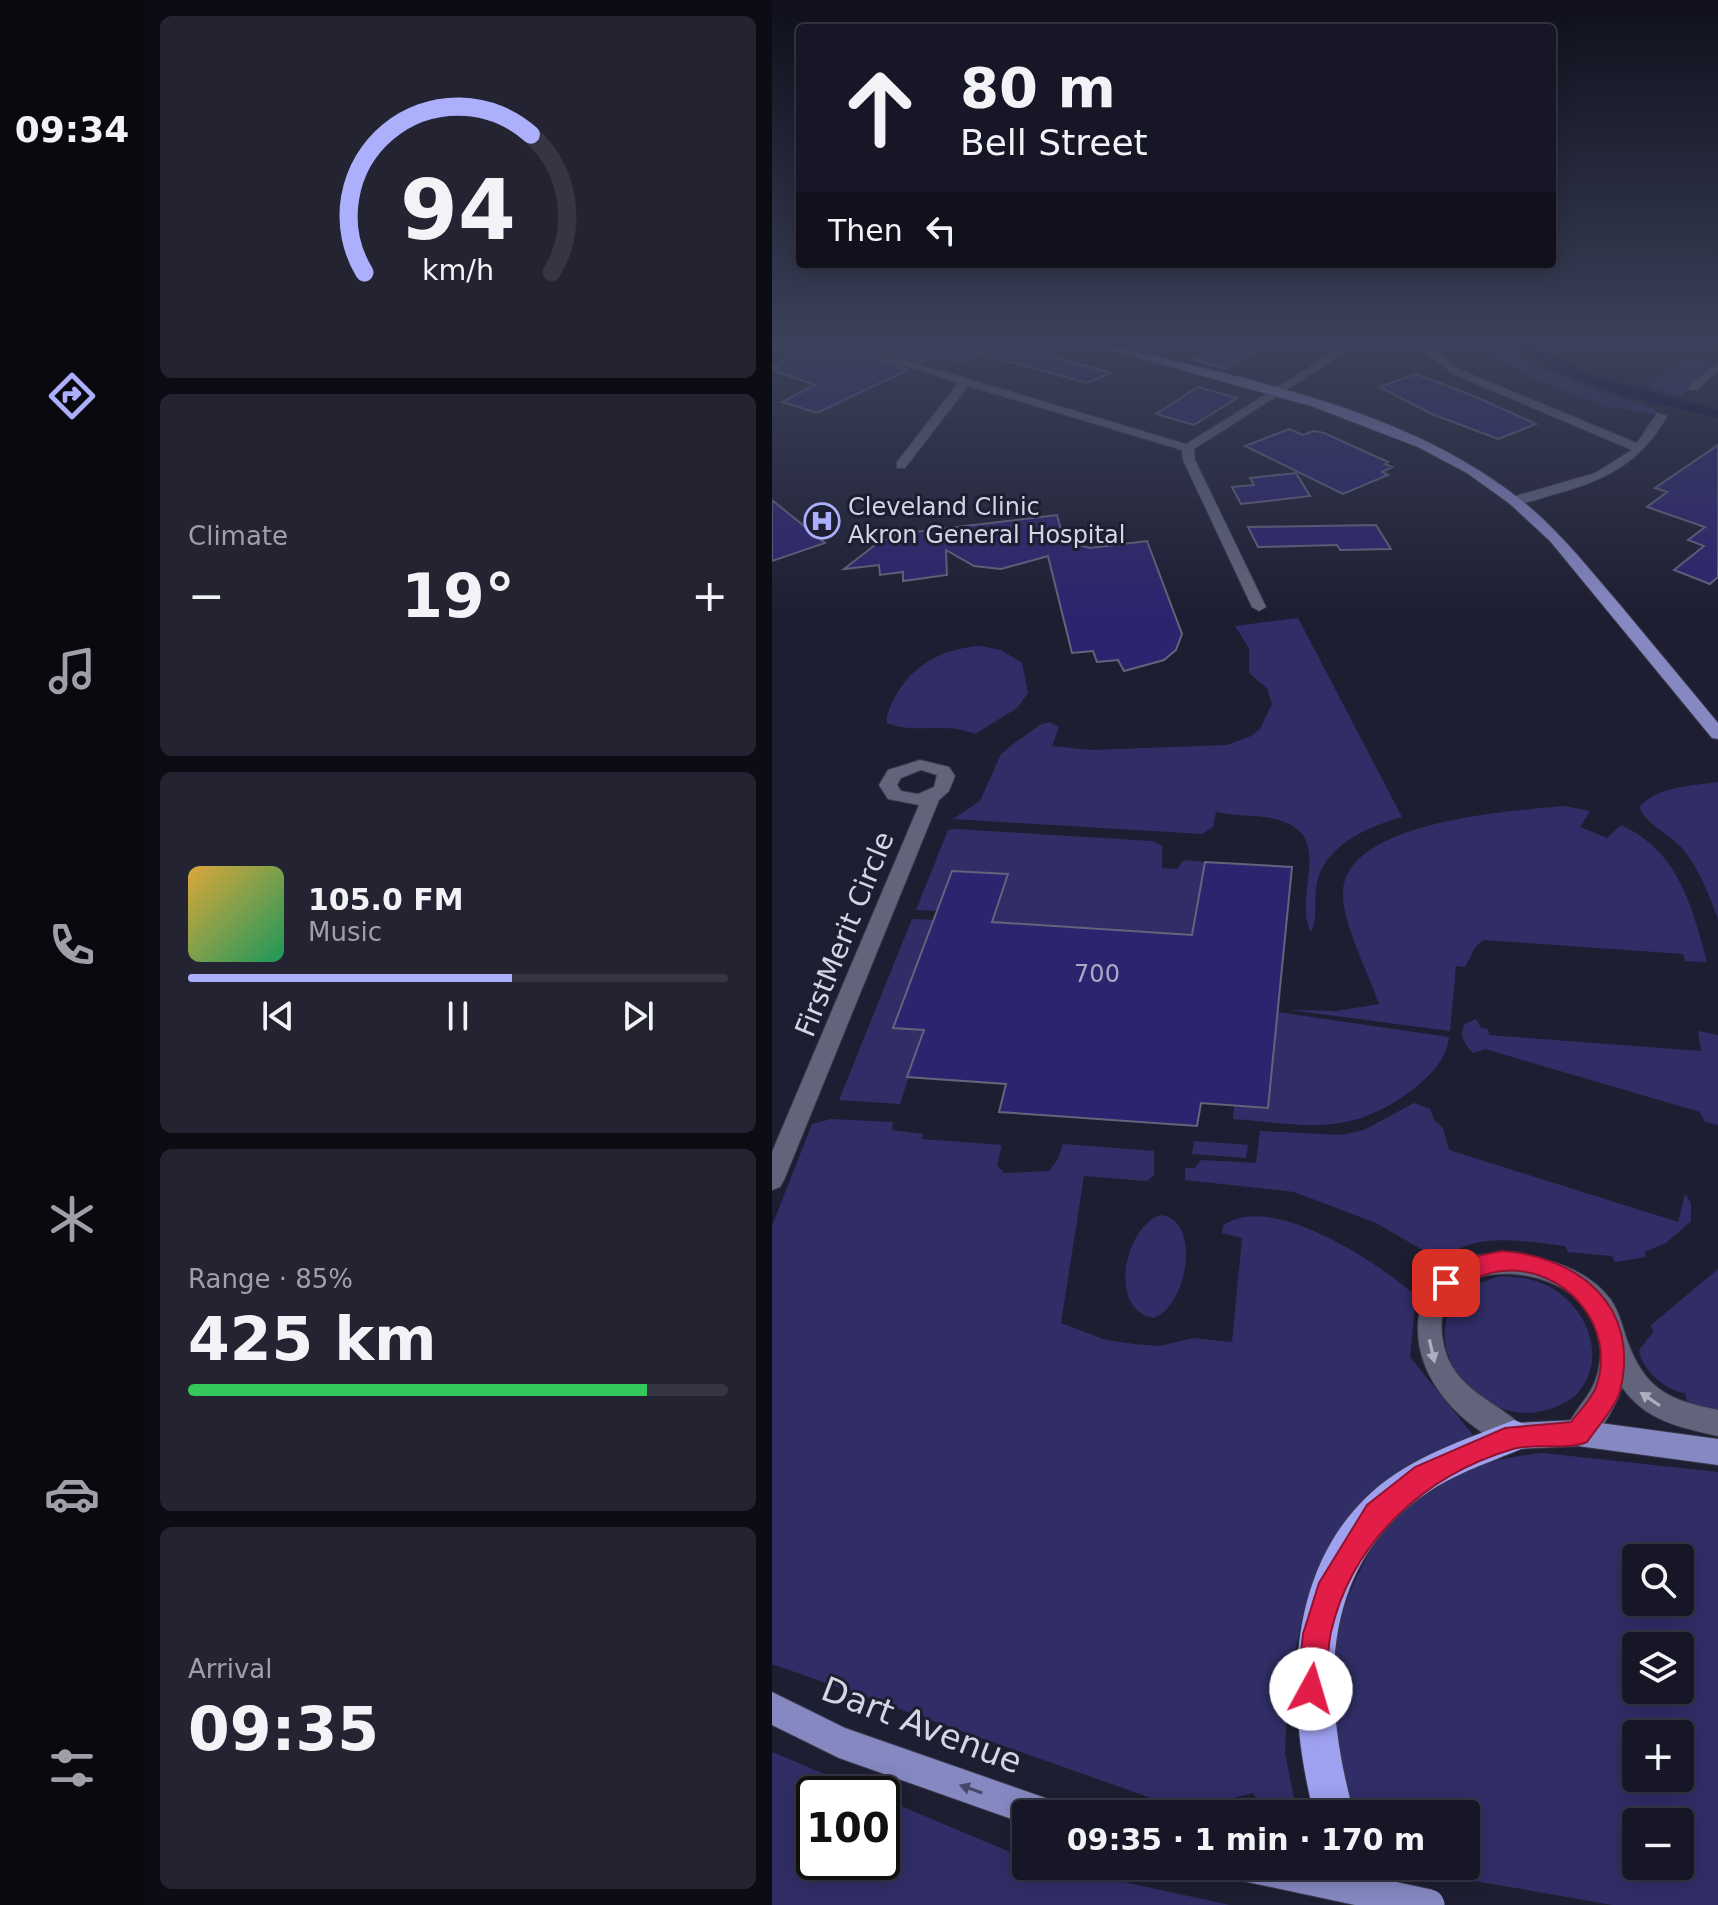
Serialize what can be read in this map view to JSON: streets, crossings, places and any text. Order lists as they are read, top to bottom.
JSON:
{
  "streets": {
    "main road": ["Dart Avenue"],
    "street": ["FirstMerit Circle"]
  },
  "one_way": ["Dart Avenue"],
  "places": {
    "hospital": ["Cleveland Clinic Akron General Hospital"]
  },
  "house_numbers": ["700"],
  "page": {
    "tabs": "09:34",
    "turn": ["80 m", "Bell Street"],
    "then": "Then",
    "tile": [
      "Climate",
      ["Range · 85%", "425 km"],
      ["Arrival", "09:35"]
    ],
    "heat": ["−", "19°", "+"],
    "song": ["105.0 FM", "Music"],
    "map_buttons": ["+", "−"],
    "limit": "100",
    "trip": "09:35 · 1 min · 170 m",
    "gauge": ["94", "km/h"]
  }
}
